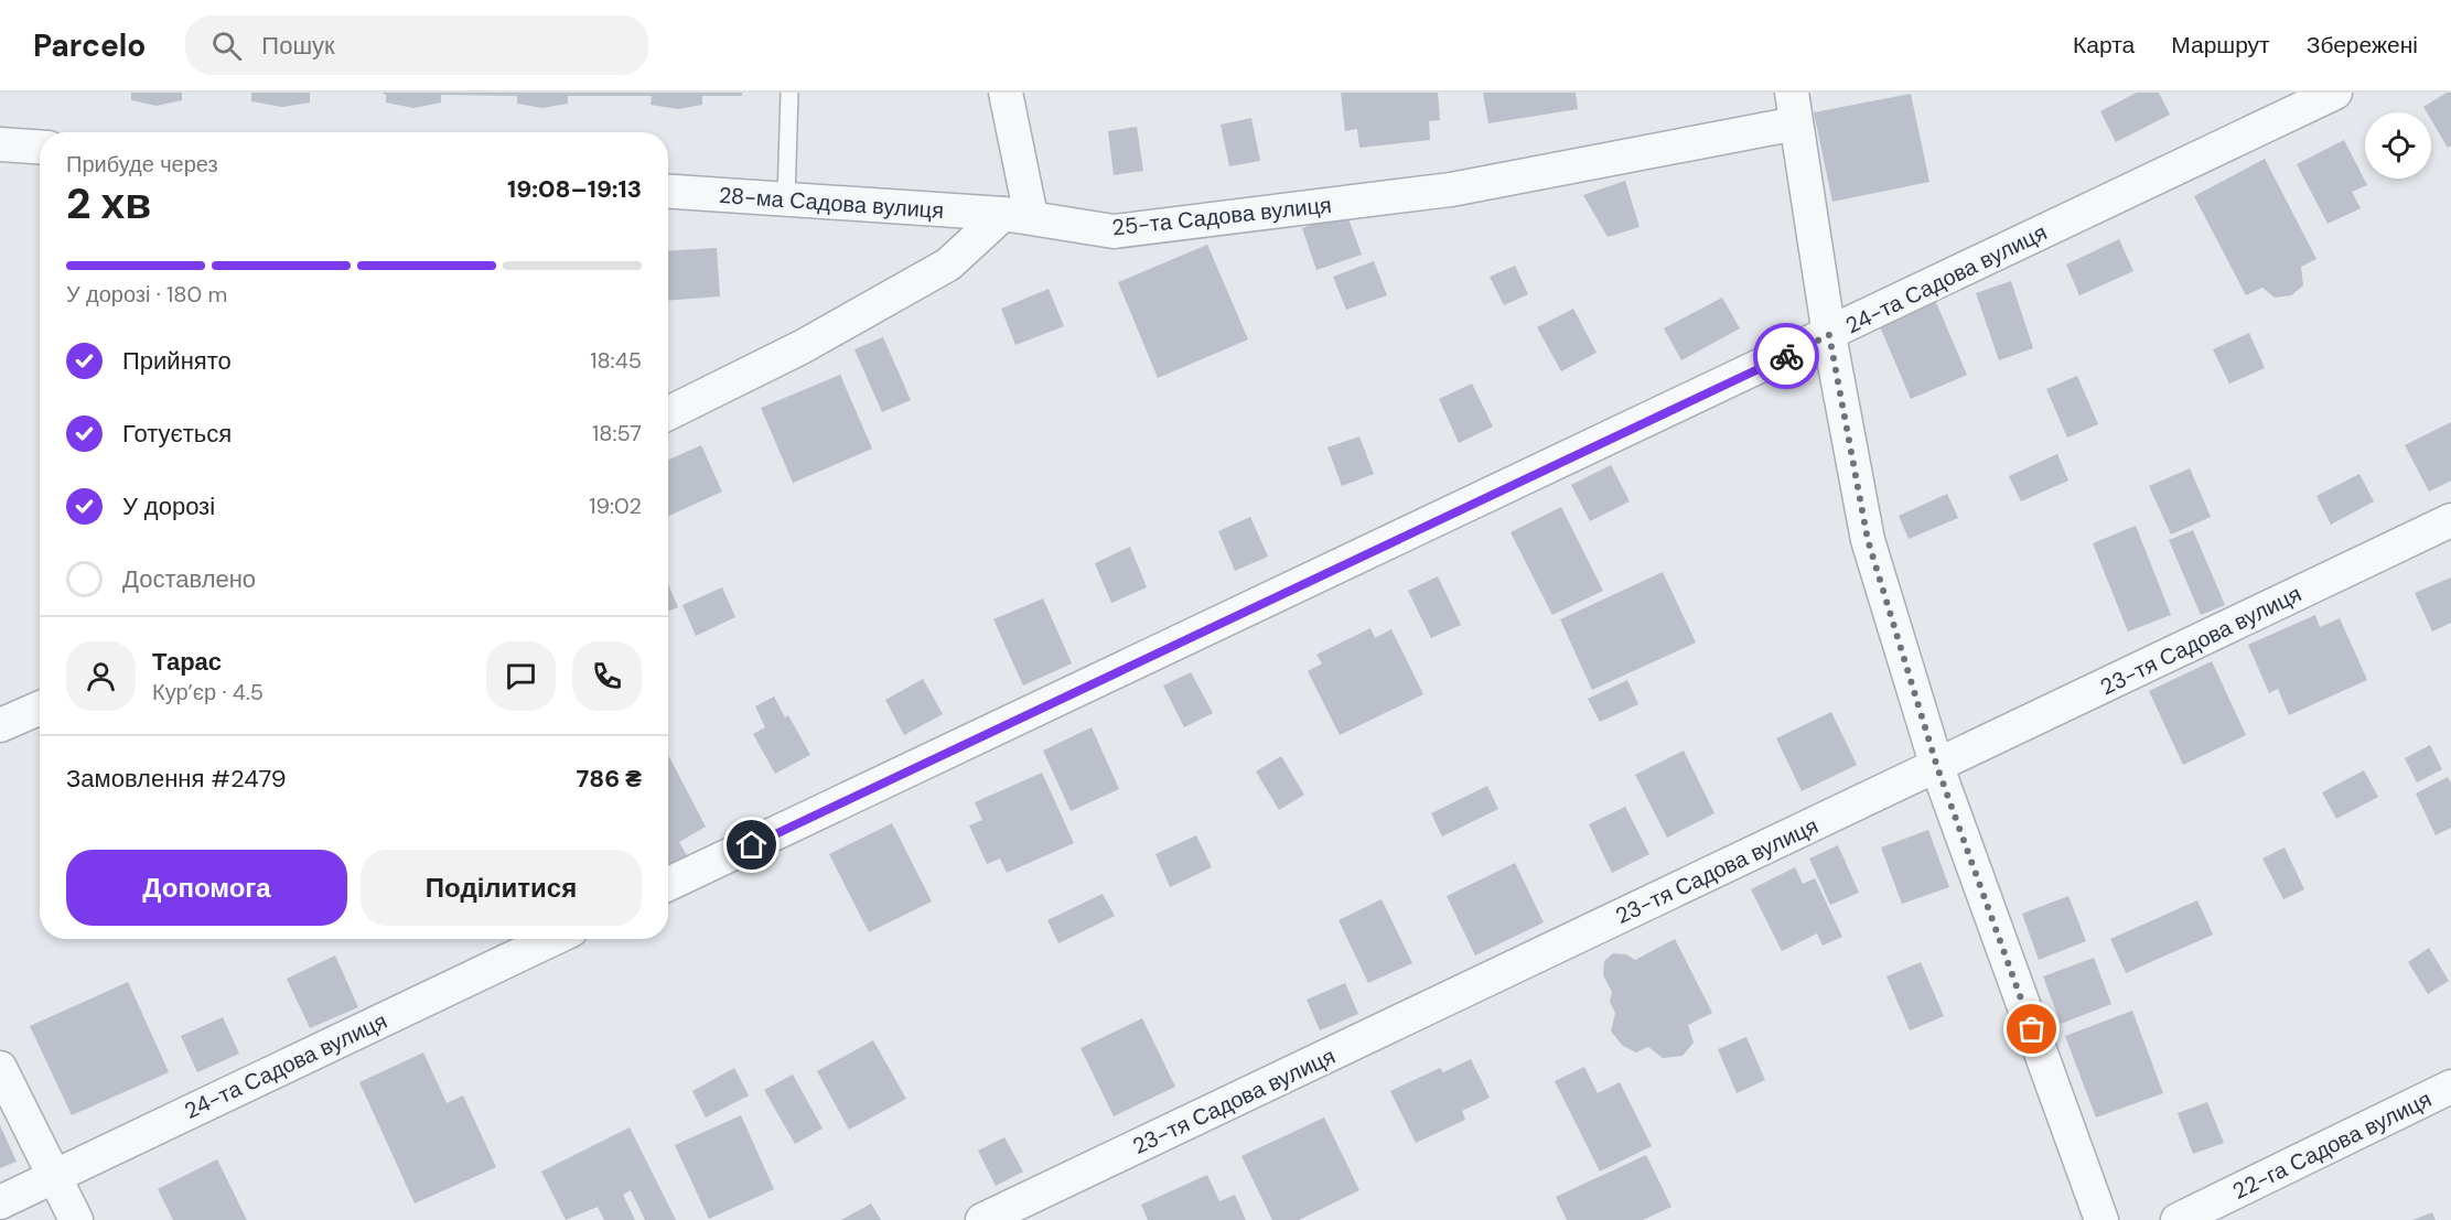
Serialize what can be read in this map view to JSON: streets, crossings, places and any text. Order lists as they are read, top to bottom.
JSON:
{
  "streets": {
    "street": [
      "28-ма Садова вулиця",
      "25-та Садова вулиця",
      "24-та Садова вулиця",
      "23-тя Садова вулиця",
      "22-га Садова вулиця"
    ]
  },
  "crossings": [
    ["28-ма Садова вулиця", "25-та Садова вулиця"]
  ],
  "page": {
    "header": "Parcelo",
    "search": "Пошук",
    "nav": ["Карта", "Маршрут", "Збережені"],
    "heading": ["2 хв", "Прибуде через", "19:08–19:13"],
    "panel": [
      "Тарас",
      "Кур’єр · 4.5",
      "Замовлення #2479",
      "786 ₴"
    ],
    "bar": "У дорозі · 180 m",
    "list": [
      ["Прийнято", "18:45"],
      ["Готується", "18:57"],
      ["У дорозі", "19:02"],
      "Доставлено"
    ],
    "buttons": ["Допомога", "Поділитися"]
  }
}
